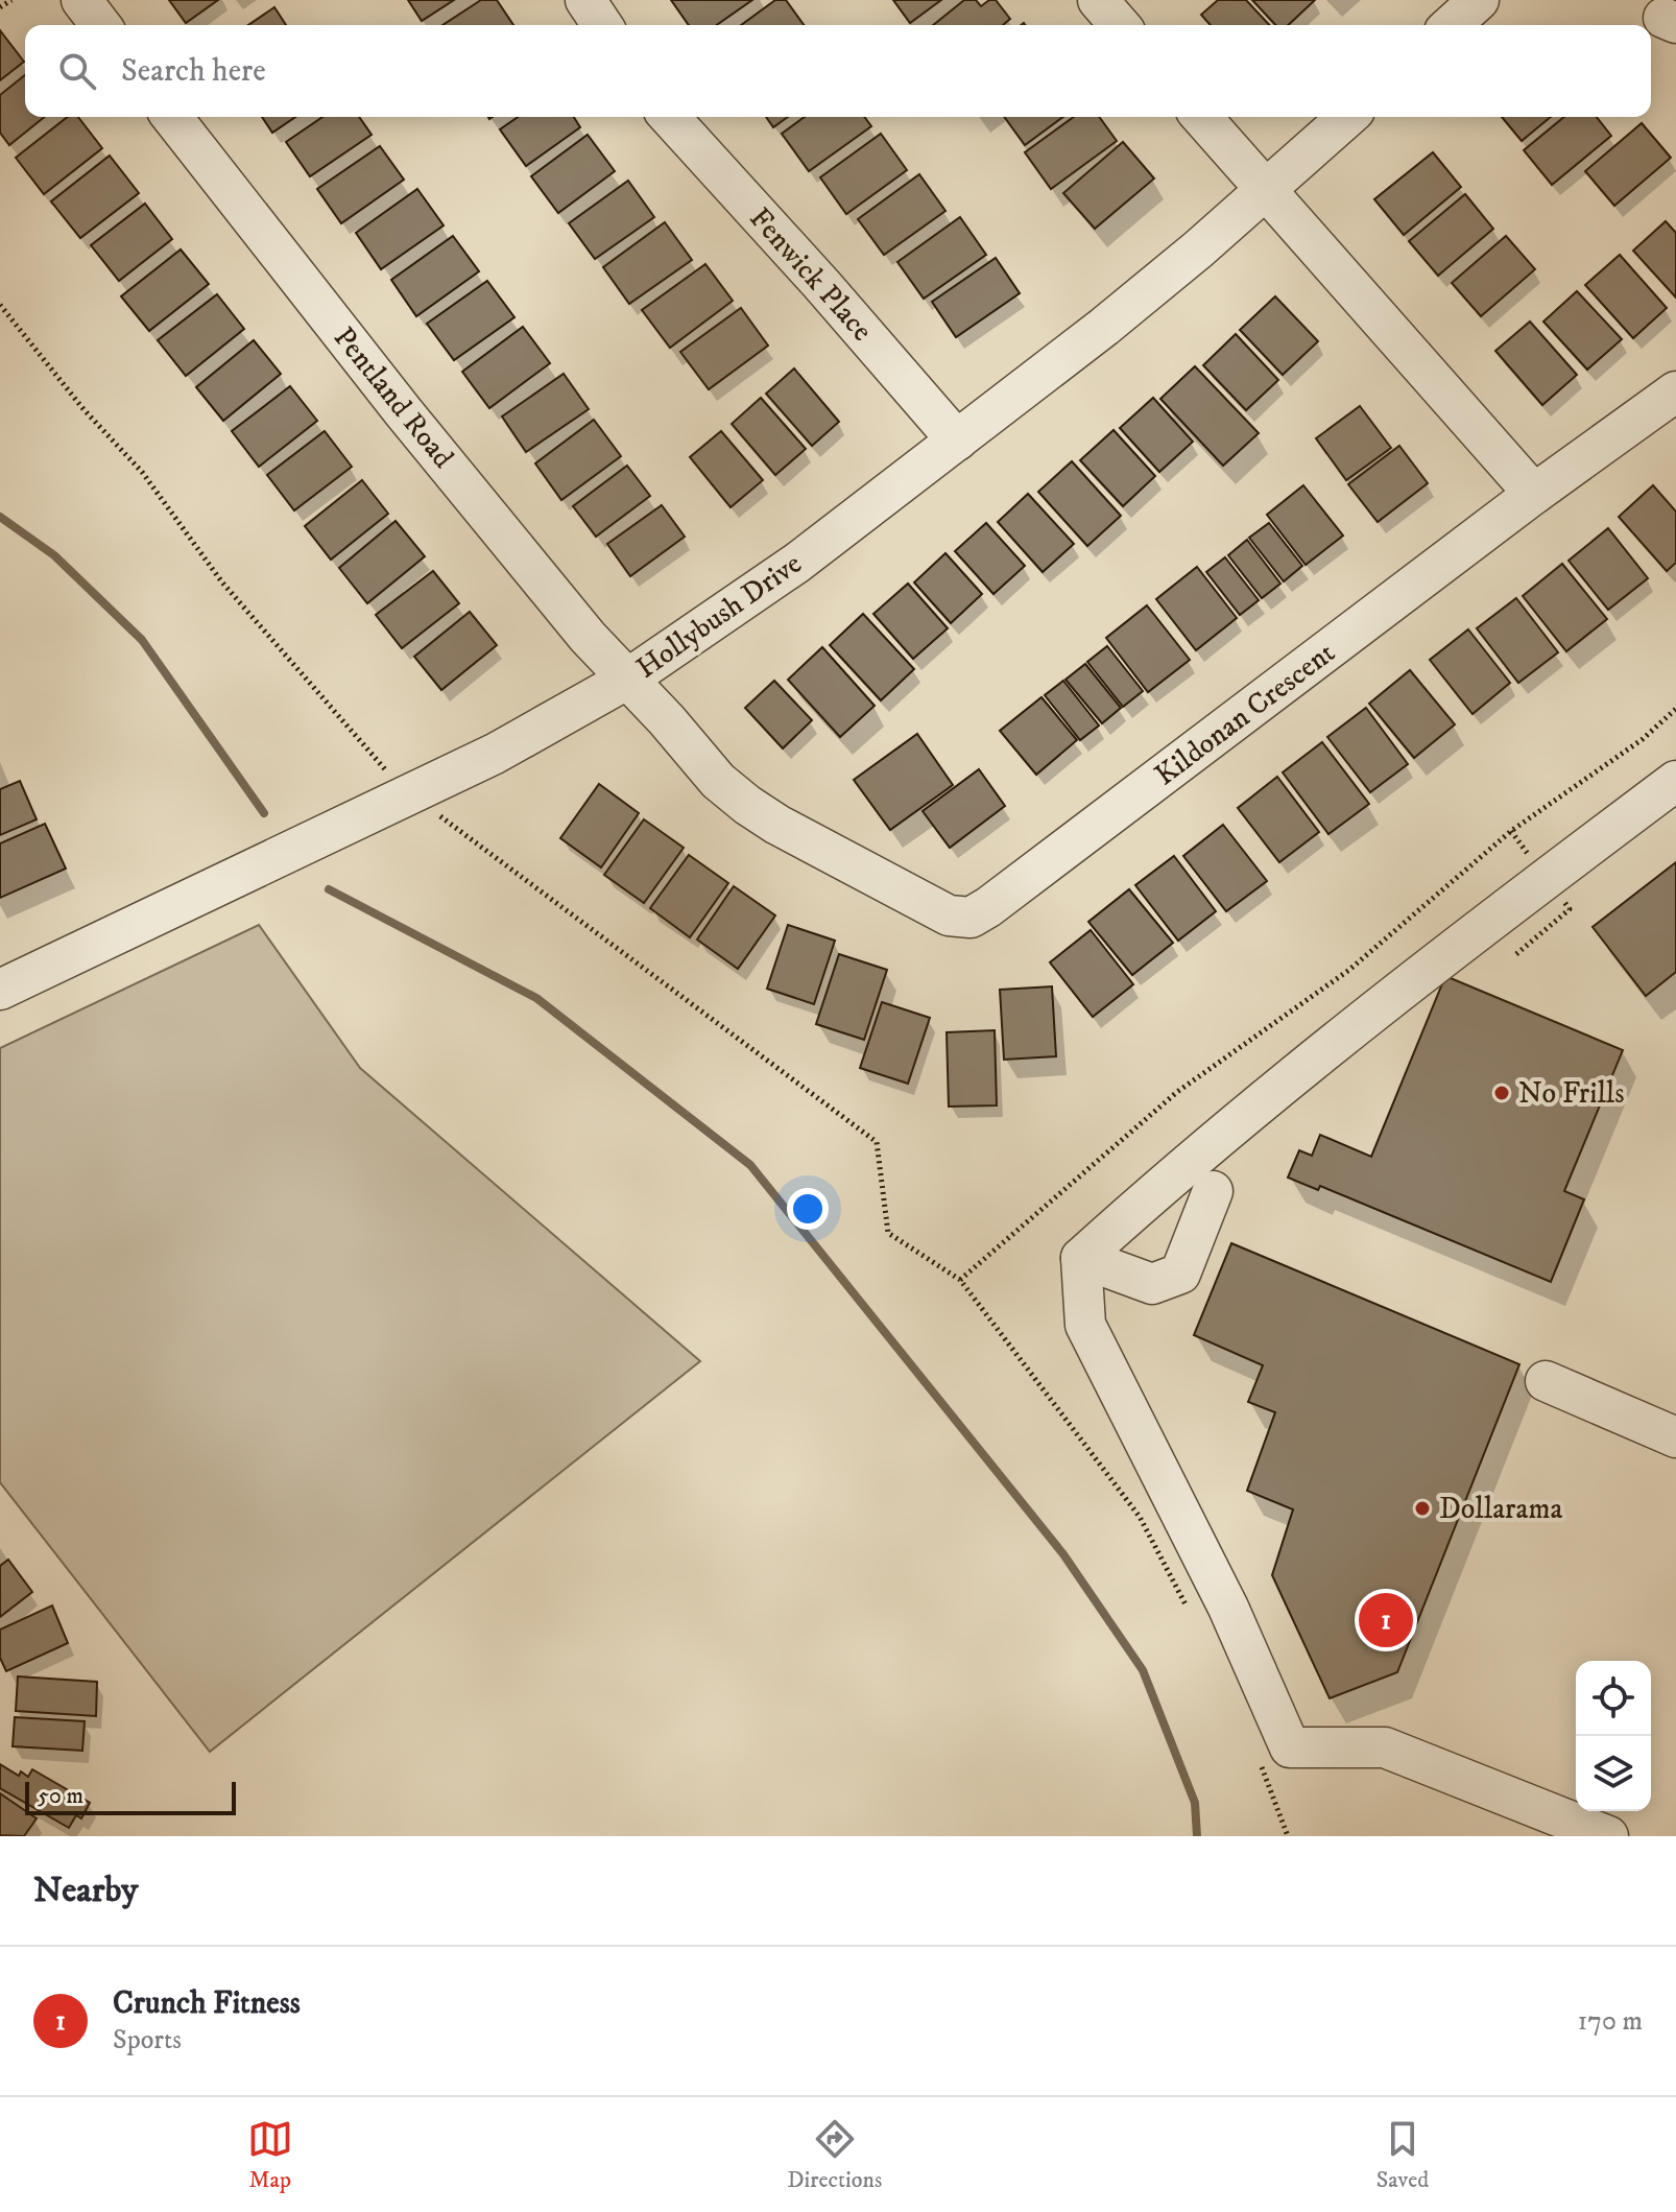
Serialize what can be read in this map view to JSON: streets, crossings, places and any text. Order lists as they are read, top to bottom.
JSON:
{
  "streets": {
    "street": [
      "Fenwick Place",
      "Pentland Road",
      "Hollybush Drive",
      "Kildonan Crescent"
    ]
  },
  "crossings": [
    ["Fenwick Place", "Hollybush Drive"],
    ["Pentland Road", "Hollybush Drive"],
    ["Pentland Road", "Kildonan Crescent"],
    ["Hollybush Drive", "Kildonan Crescent"]
  ],
  "places": ["No Frills", "Dollarama"],
  "scale_bar": "50 m",
  "page": {
    "search": "Search here",
    "pins": "1",
    "scale": "50 m",
    "heading": "Nearby",
    "list": [
      {
        "mark": "1",
        "name": "Crunch Fitness",
        "note": "Sports",
        "value": "170 m"
      }
    ],
    "nav": ["Map", "Directions", "Saved"]
  }
}
